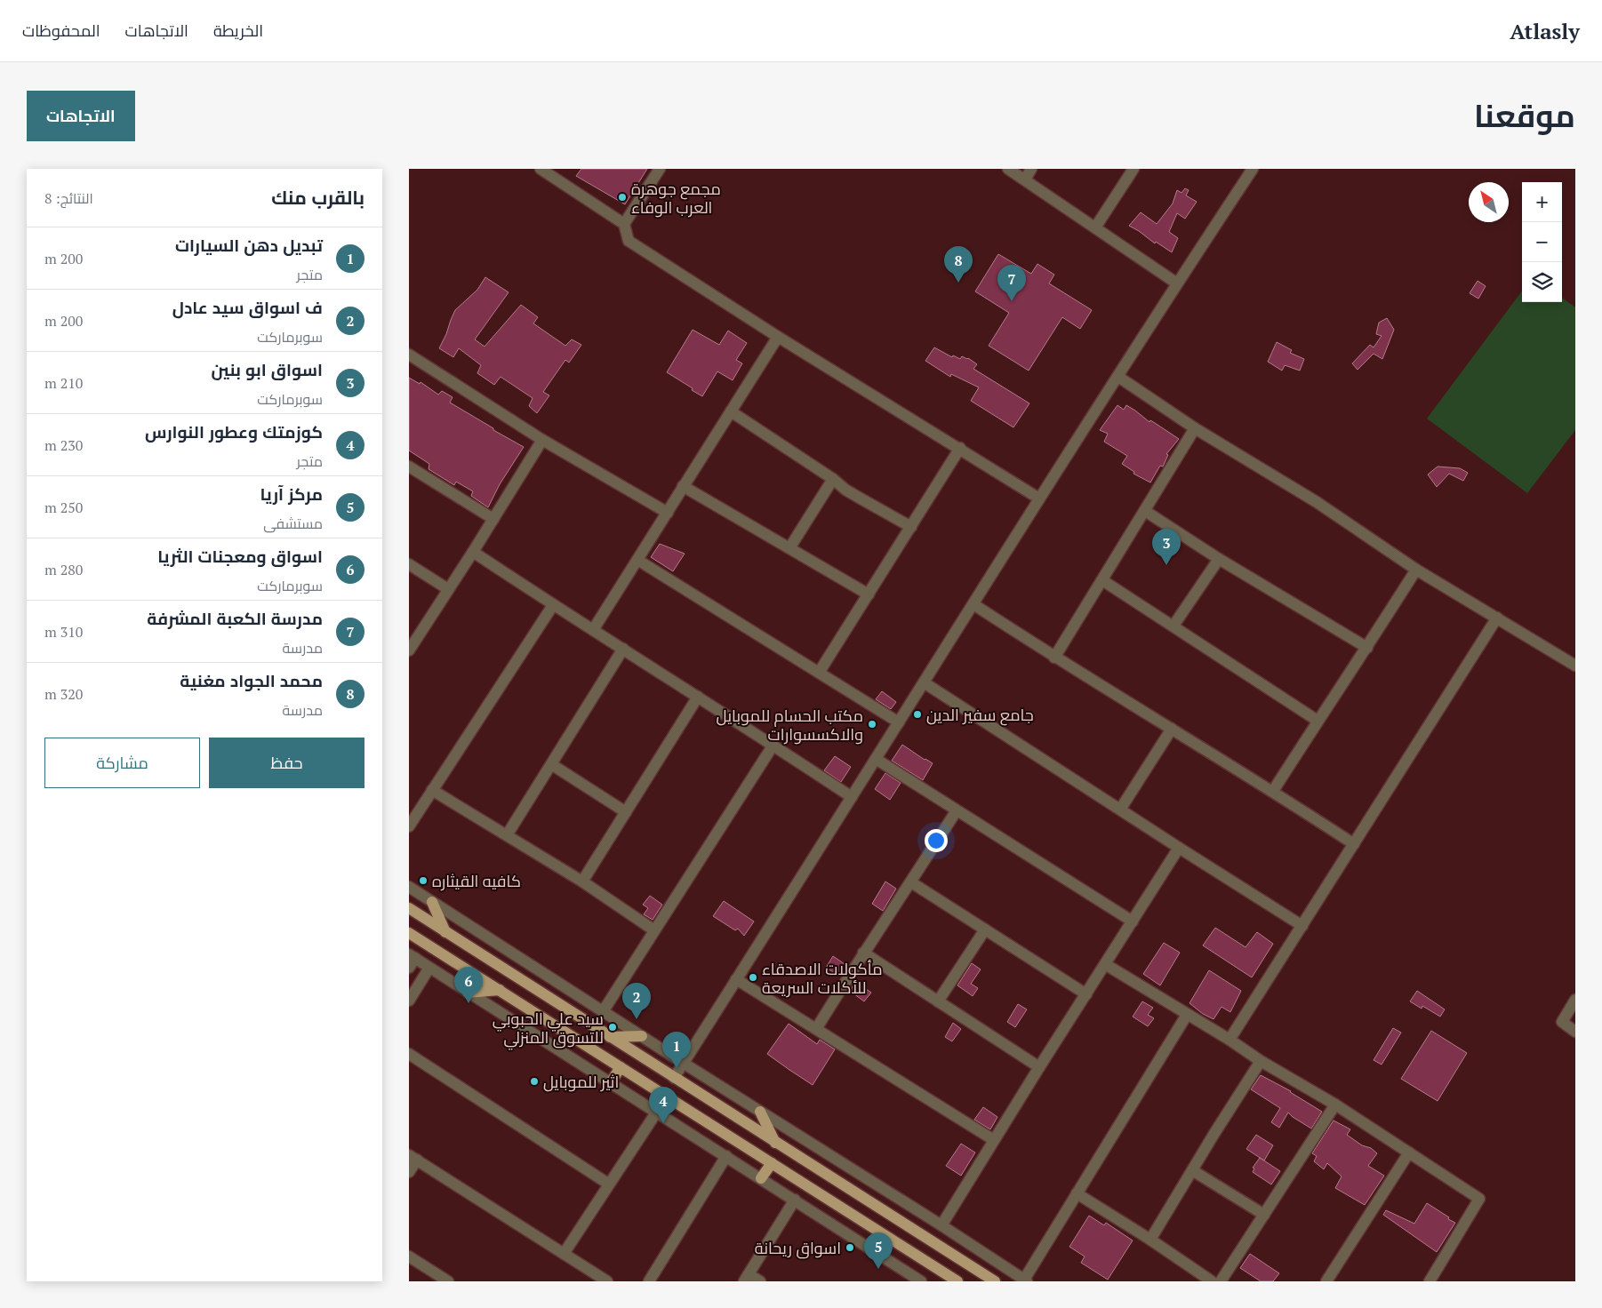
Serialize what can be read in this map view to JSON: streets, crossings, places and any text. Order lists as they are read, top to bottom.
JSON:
{
  "places": [
    "مجمع جوهرة العرب الوفاء",
    "جامع سفير الدين",
    "مكتب الحسام للموبايل والاكسسوارات",
    "كافيه القيثاره",
    "مأكولات الاصدقاء للأكلات السريعة",
    "سيد علي الحبوبي للتسوق المنزلي",
    "اثير للموبايل",
    "اسواق ريحانة"
  ],
  "north": "top left",
  "page": {
    "header": "Atlasly",
    "nav": ["الخريطة", "الاتجاهات", "المحفوظات"],
    "title": "موقعنا",
    "buttons": [
      "الاتجاهات",
      ["حفظ", "مشاركة"]
    ],
    "heading": ["بالقرب منك", "النتائج: 8"],
    "map_buttons": ["+", "−"],
    "list": [
      {
        "mark": "1",
        "name": "تبديل دهن السيارات",
        "note": "متجر",
        "value": "200 m"
      },
      {
        "mark": "2",
        "name": "ف اسواق سيد عادل",
        "note": "سوبرماركت",
        "value": "200 m"
      },
      {
        "mark": "3",
        "name": "اسواق ابو بنين",
        "note": "سوبرماركت",
        "value": "210 m"
      },
      {
        "mark": "4",
        "name": "كوزمتك وعطور النوارس",
        "note": "متجر",
        "value": "230 m"
      },
      {
        "mark": "5",
        "name": "مركز آريا",
        "note": "مستشفى",
        "value": "250 m"
      },
      {
        "mark": "6",
        "name": "اسواق ومعجنات الثريا",
        "note": "سوبرماركت",
        "value": "280 m"
      },
      {
        "mark": "7",
        "name": "مدرسة الكعبة المشرفة",
        "note": "مدرسة",
        "value": "310 m"
      },
      {
        "mark": "8",
        "name": "محمد الجواد مغنية",
        "note": "مدرسة",
        "value": "320 m"
      }
    ],
    "pins": [
      "8",
      "7",
      "3",
      "6",
      "2",
      "1",
      "4",
      "5"
    ]
  }
}
